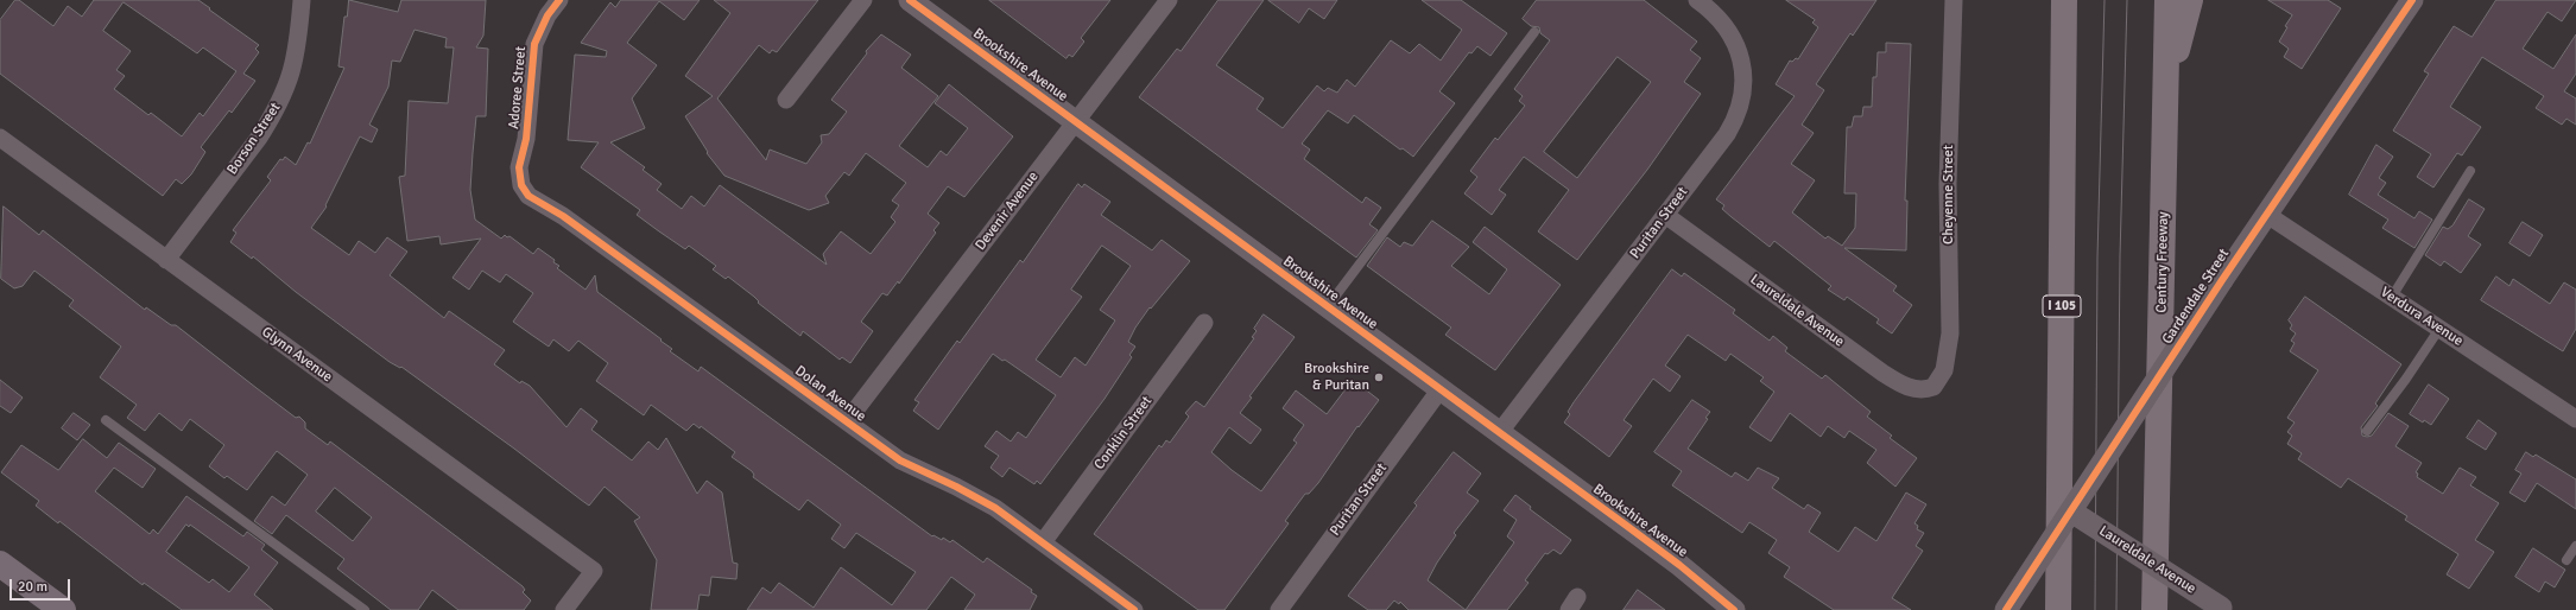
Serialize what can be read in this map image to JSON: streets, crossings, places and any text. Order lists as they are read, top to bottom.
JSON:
{
  "streets": {
    "highway": ["Century Freeway", "I 105"],
    "street": [
      "Brookshire Avenue",
      "Adoree Street",
      "Borson Street",
      "Cheyenne Street",
      "Devenir Avenue",
      "Puritan Street",
      "Gardendale Street",
      "Laureldale Avenue",
      "Verdura Avenue",
      "Glynn Avenue",
      "Dolan Avenue",
      "Conklin Street"
    ]
  },
  "crossings": [
    ["Brookshire Avenue", "Devenir Avenue"],
    ["Brookshire Avenue", "Puritan Street"],
    ["Adoree Street", "Dolan Avenue"],
    ["Borson Street", "Glynn Avenue"],
    ["Cheyenne Street", "Laureldale Avenue"],
    ["Devenir Avenue", "Dolan Avenue"],
    ["Puritan Street", "Laureldale Avenue"],
    ["Gardendale Street", "Laureldale Avenue"],
    ["Gardendale Street", "Verdura Avenue"],
    ["Dolan Avenue", "Conklin Street"]
  ],
  "places": ["Brookshire & Puritan"],
  "scale_bar": "20 m"
}
